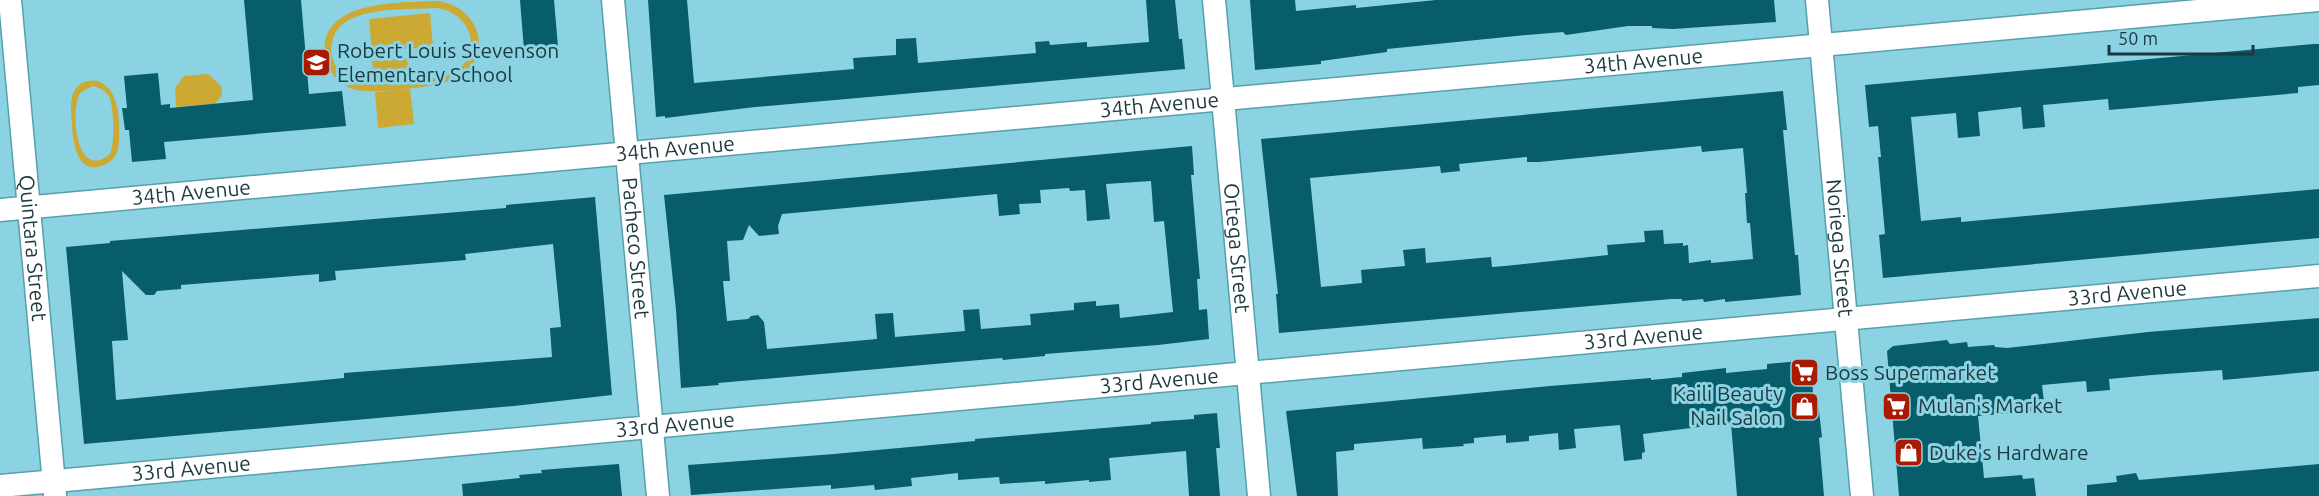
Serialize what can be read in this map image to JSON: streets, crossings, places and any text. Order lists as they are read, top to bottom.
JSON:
{
  "streets": {
    "street": [
      "34th Avenue",
      "Quintara Street",
      "Pacheco Street",
      "Ortega Street",
      "Noriega Street",
      "33rd Avenue"
    ]
  },
  "crossings": [
    ["34th Avenue", "Quintara Street"],
    ["34th Avenue", "Pacheco Street"],
    ["34th Avenue", "Ortega Street"],
    ["34th Avenue", "Noriega Street"],
    ["Quintara Street", "33rd Avenue"],
    ["Pacheco Street", "33rd Avenue"],
    ["Ortega Street", "33rd Avenue"],
    ["Noriega Street", "33rd Avenue"]
  ],
  "places": {
    "school or university": ["Robert Louis Stevenson Elementary School"],
    "supermarket": ["Boss Supermarket", "Mulan's Market"],
    "shop": ["Kaili Beauty Nail Salon", "Duke's Hardware"]
  },
  "scale_bar": "50 m"
}
